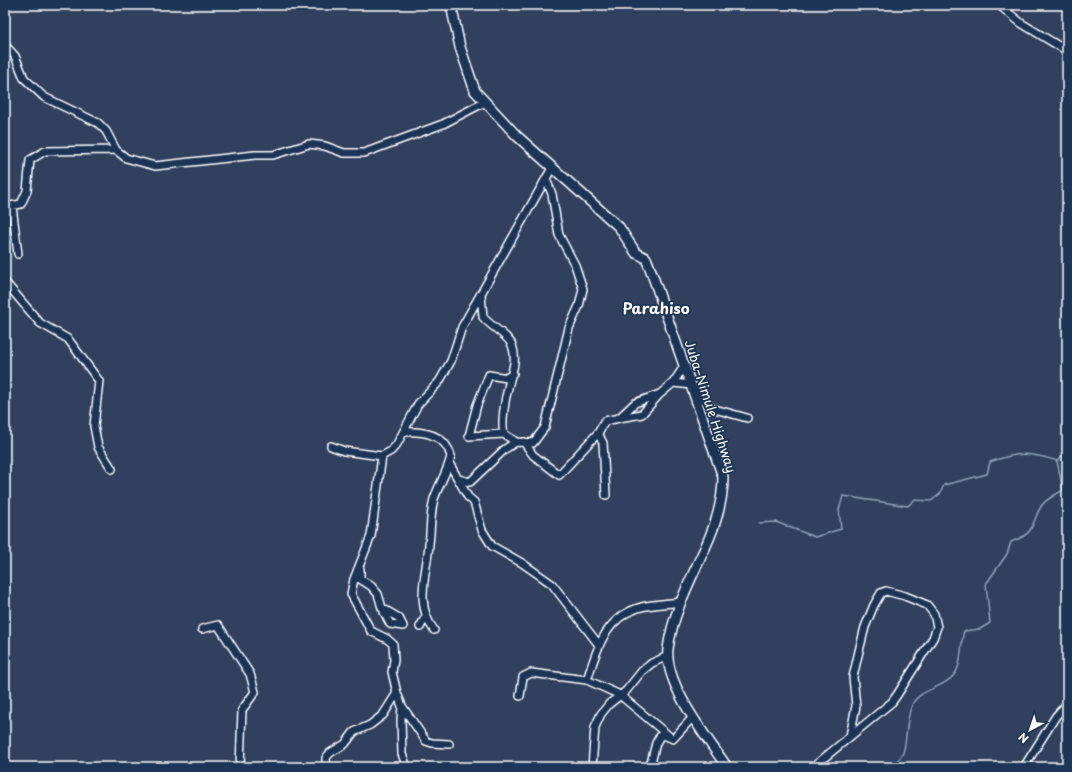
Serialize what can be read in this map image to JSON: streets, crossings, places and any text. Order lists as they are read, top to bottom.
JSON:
{
  "streets": {
    "main road": ["Juba–Nimule Highway"]
  },
  "districts": ["Parahiso"],
  "north": "bottom left"
}
